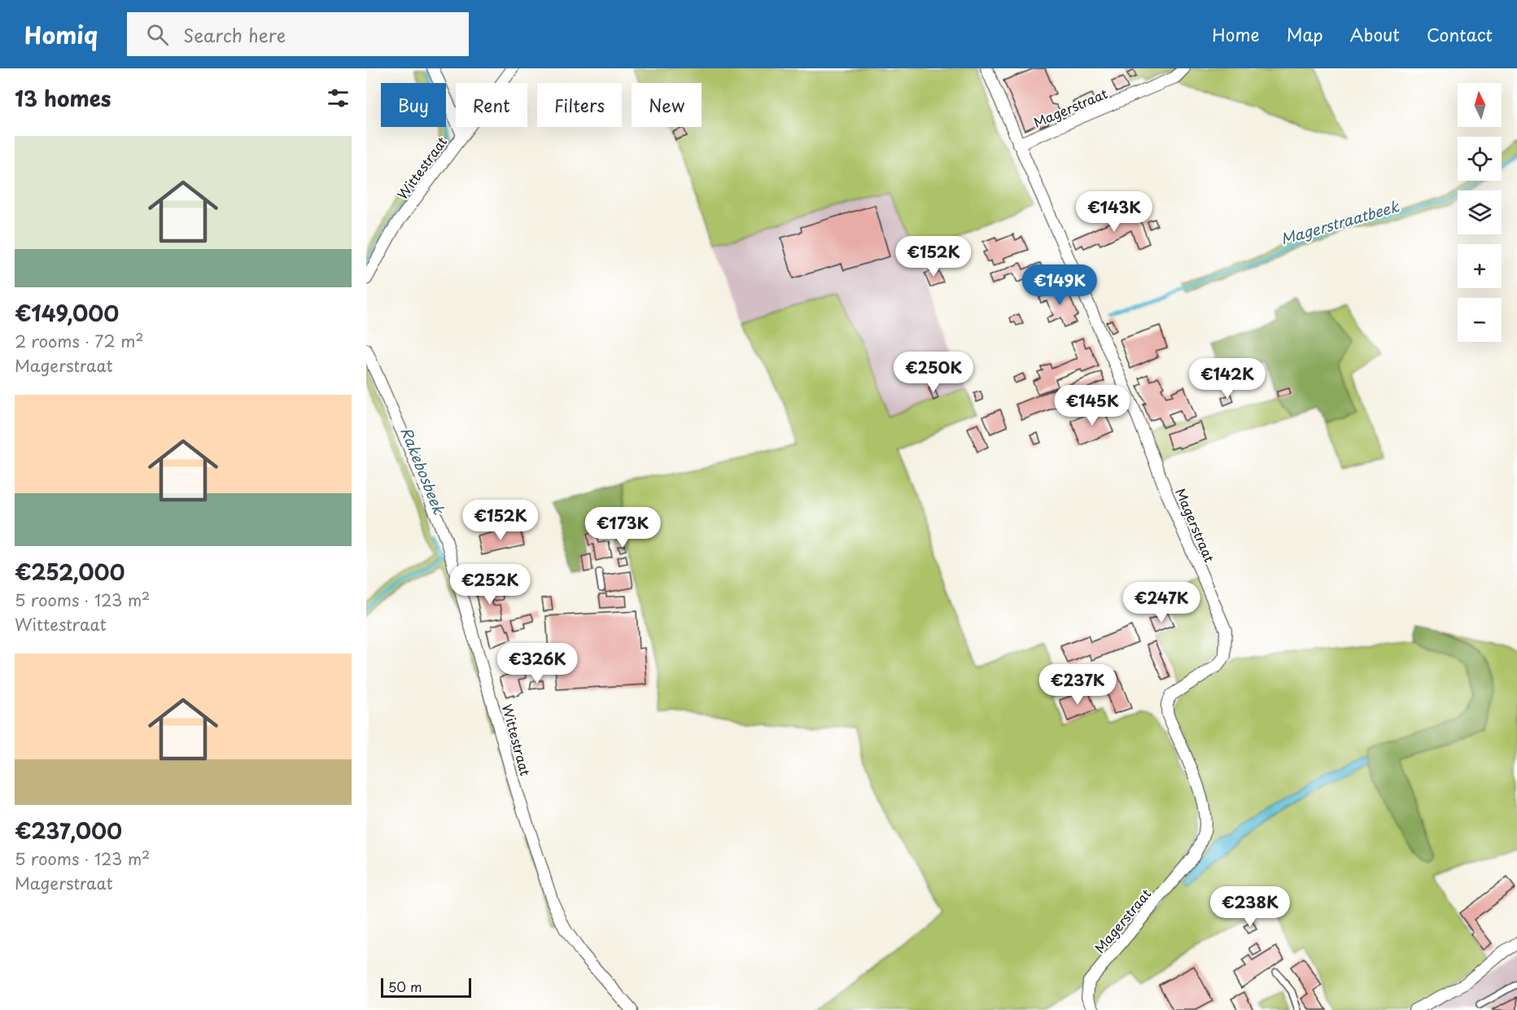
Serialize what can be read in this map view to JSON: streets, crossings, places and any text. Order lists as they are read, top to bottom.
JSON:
{
  "streets": {
    "street": ["Magerstraat", "Wittestraat"]
  },
  "water": ["Magerstraatbeek", "Rakebosbeek"],
  "scale_bar": "50 m",
  "north": "top",
  "page": {
    "header": "Homiq",
    "search": "Search here",
    "nav": [
      "Home",
      "Map",
      "About",
      "Contact"
    ],
    "heading": "13 homes",
    "map_buttons": ["+", "−"],
    "chip": [
      "Buy",
      "Rent",
      "Filters",
      "New"
    ],
    "list": [
      {
        "name": "€149,000",
        "note": "2 rooms · 72 m² · Magerstraat"
      },
      {
        "name": "€252,000",
        "note": "5 rooms · 123 m² · Wittestraat"
      },
      {
        "name": "€237,000",
        "note": "5 rooms · 123 m² · Magerstraat"
      }
    ],
    "price": [
      "€143K",
      "€152K",
      "€149K",
      "€250K",
      "€142K",
      "€145K",
      "€152K",
      "€173K",
      "€252K",
      "€247K",
      "€326K",
      "€237K",
      "€238K"
    ],
    "scale": "50 m"
  }
}
